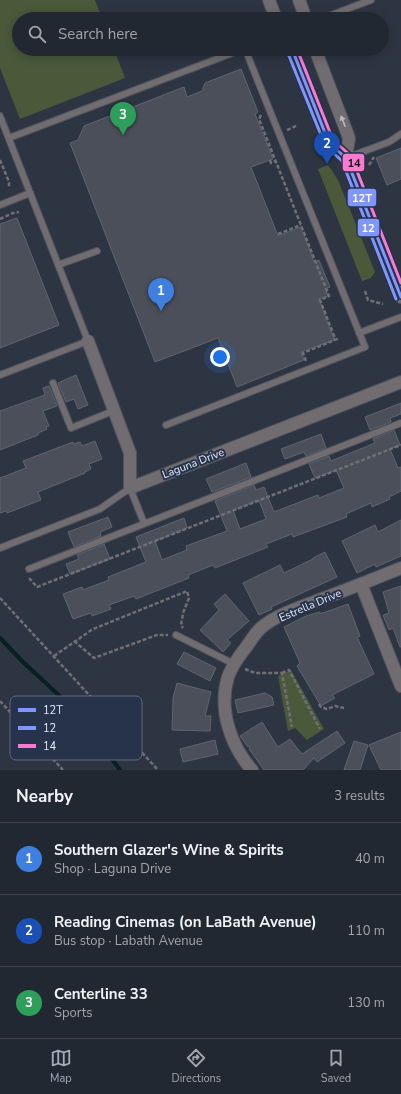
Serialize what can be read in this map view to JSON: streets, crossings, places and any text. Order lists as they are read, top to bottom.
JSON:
{
  "streets": {
    "street": ["Laguna Drive", "Estrella Drive"]
  },
  "lines": ["transit line 12T", "transit line 12", "transit line 14"],
  "legend": ["12T", "12", "14"],
  "page": {
    "search": "Search here",
    "pins": ["3", "2", "1"],
    "heading": ["Nearby", "3 results"],
    "list": [
      {
        "mark": "1",
        "name": "Southern Glazer's Wine & Spirits",
        "note": "Shop · Laguna Drive",
        "value": "40 m"
      },
      {
        "mark": "2",
        "name": "Reading Cinemas (on LaBath Avenue)",
        "note": "Bus stop · Labath Avenue",
        "value": "110 m"
      },
      {
        "mark": "3",
        "name": "Centerline 33",
        "note": "Sports",
        "value": "130 m"
      }
    ],
    "nav": ["Map", "Directions", "Saved"]
  }
}
